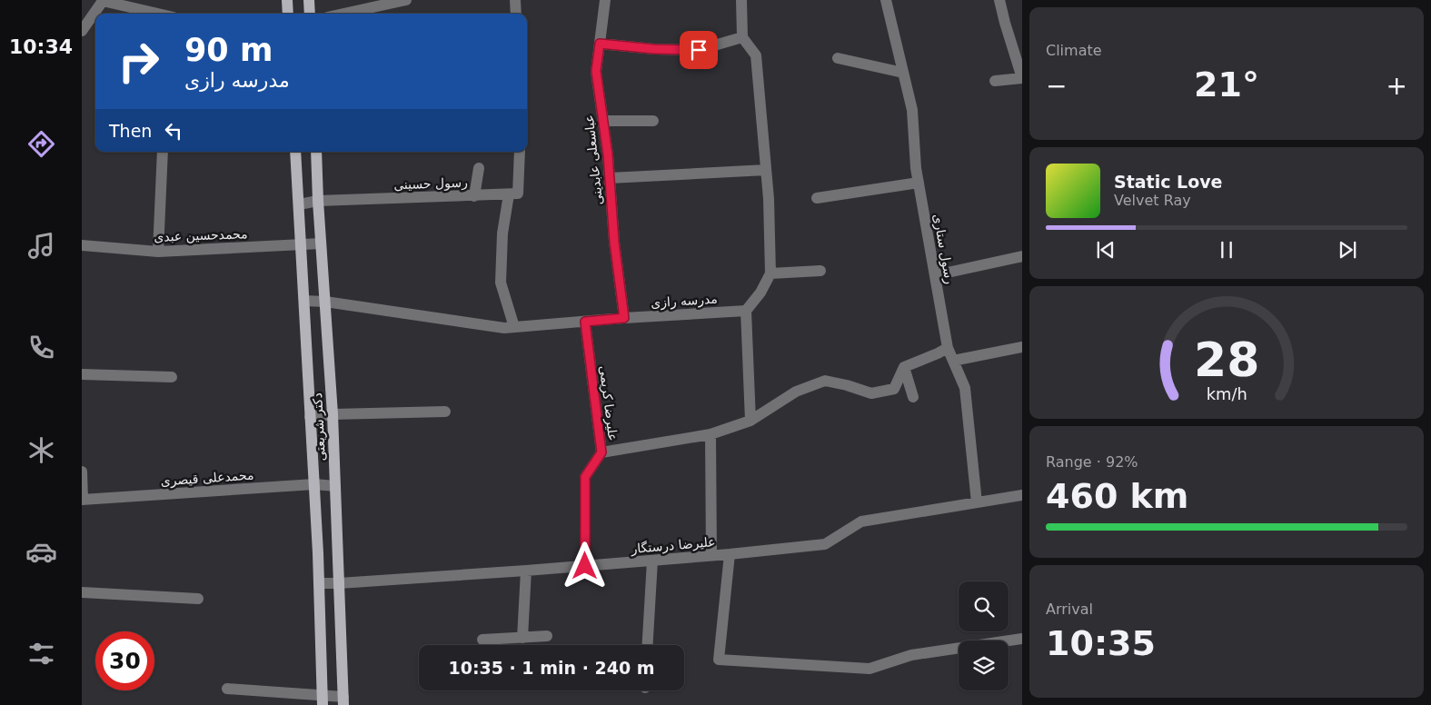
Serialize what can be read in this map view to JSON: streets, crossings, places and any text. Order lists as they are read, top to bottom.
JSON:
{
  "streets": {
    "main road": ["دکتر شریعتی"],
    "street": [
      "عباسعلی عابدینی",
      "رسول حسینی",
      "محمدحسین عبدی",
      "رسول ستاری",
      "مدرسه رازی",
      "علیرضا کریمی",
      "محمدعلی قیصری",
      "علیرضا درستگار"
    ]
  },
  "crossings": [
    ["عباسعلی عابدینی", "مدرسه رازی"],
    ["رسول حسینی", "دکتر شریعتی"],
    ["محمدحسین عبدی", "دکتر شریعتی"],
    ["رسول ستاری", "علیرضا درستگار"],
    ["مدرسه رازی", "علیرضا کریمی"],
    ["مدرسه رازی", "دکتر شریعتی"],
    ["علیرضا کریمی", "علیرضا درستگار"],
    ["دکتر شریعتی", "محمدعلی قیصری"],
    ["دکتر شریعتی", "علیرضا درستگار"]
  ],
  "page": {
    "tabs": "10:34",
    "tile": [
      "Climate",
      ["Range · 92%", "460 km"],
      ["Arrival", "10:35"]
    ],
    "turn": ["90 m", "مدرسه رازی"],
    "heat": ["−", "21°", "+"],
    "then": "Then",
    "song": ["Static Love", "Velvet Ray"],
    "limit": "30",
    "trip": "10:35 · 1 min · 240 m",
    "gauge": ["28", "km/h"]
  }
}
